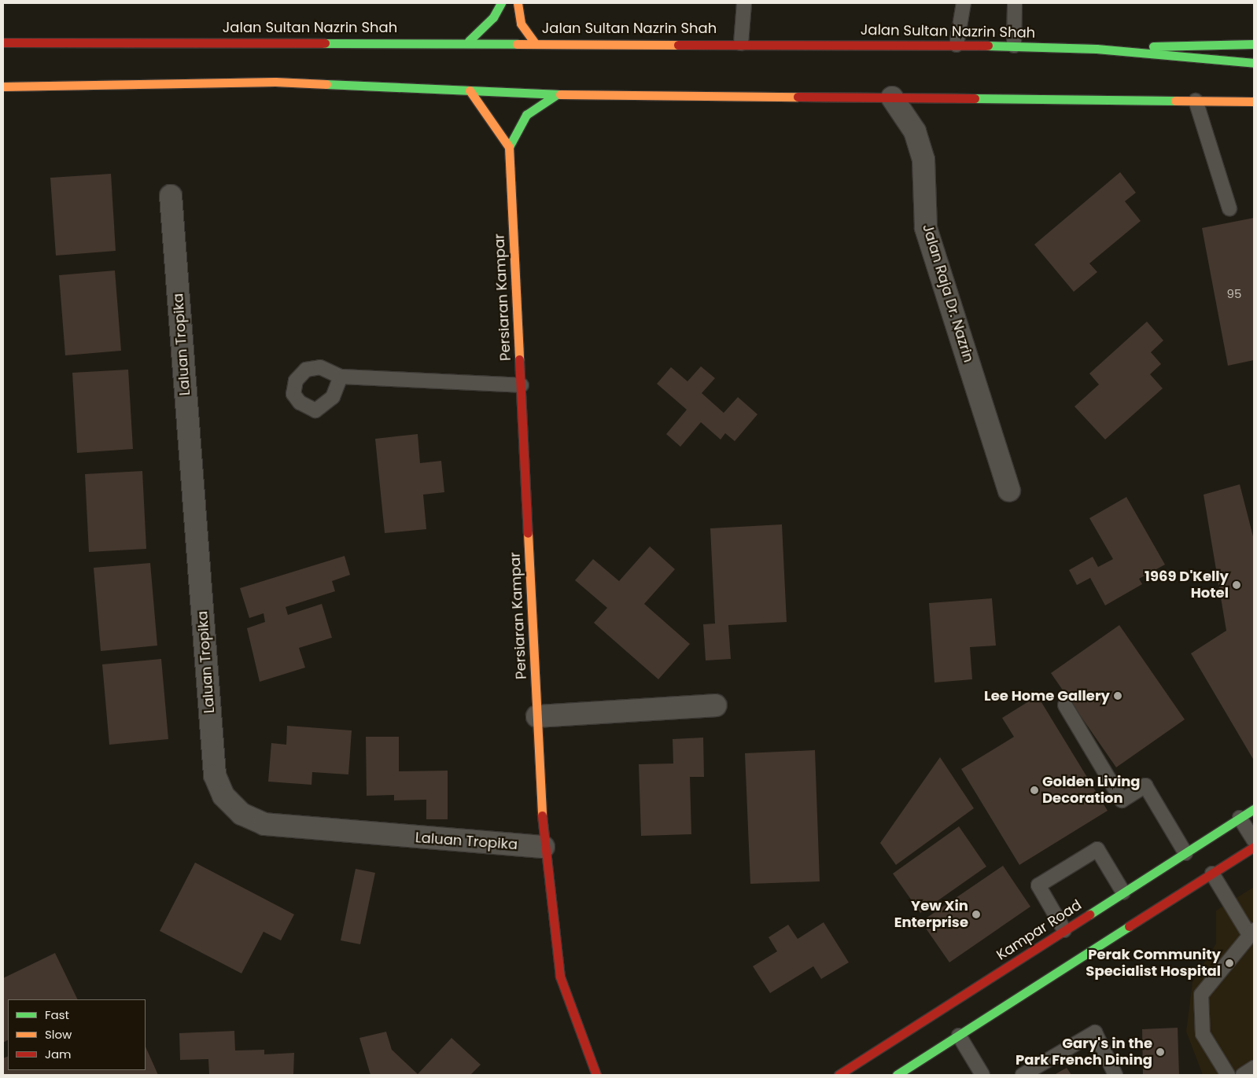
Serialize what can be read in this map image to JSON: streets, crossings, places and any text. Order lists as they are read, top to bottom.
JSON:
{
  "streets": {
    "main road": ["Jalan Sultan Nazrin Shah", "Persiaran Kampar", "Kampar Road"],
    "street": ["Jalan Raja Dr. Nazrin", "Laluan Tropika"]
  },
  "crossings": [
    ["Persiaran Kampar", "Laluan Tropika"]
  ],
  "places": [
    "1969 D'Kelly Hotel",
    "Lee Home Gallery",
    "Golden Living Decoration",
    "Yew Xin Enterprise",
    "Perak Community Specialist Hospital",
    "Gary's in the Park French Dining"
  ],
  "house_numbers": ["95"],
  "legend": ["Fast", "Slow", "Jam"]
}
